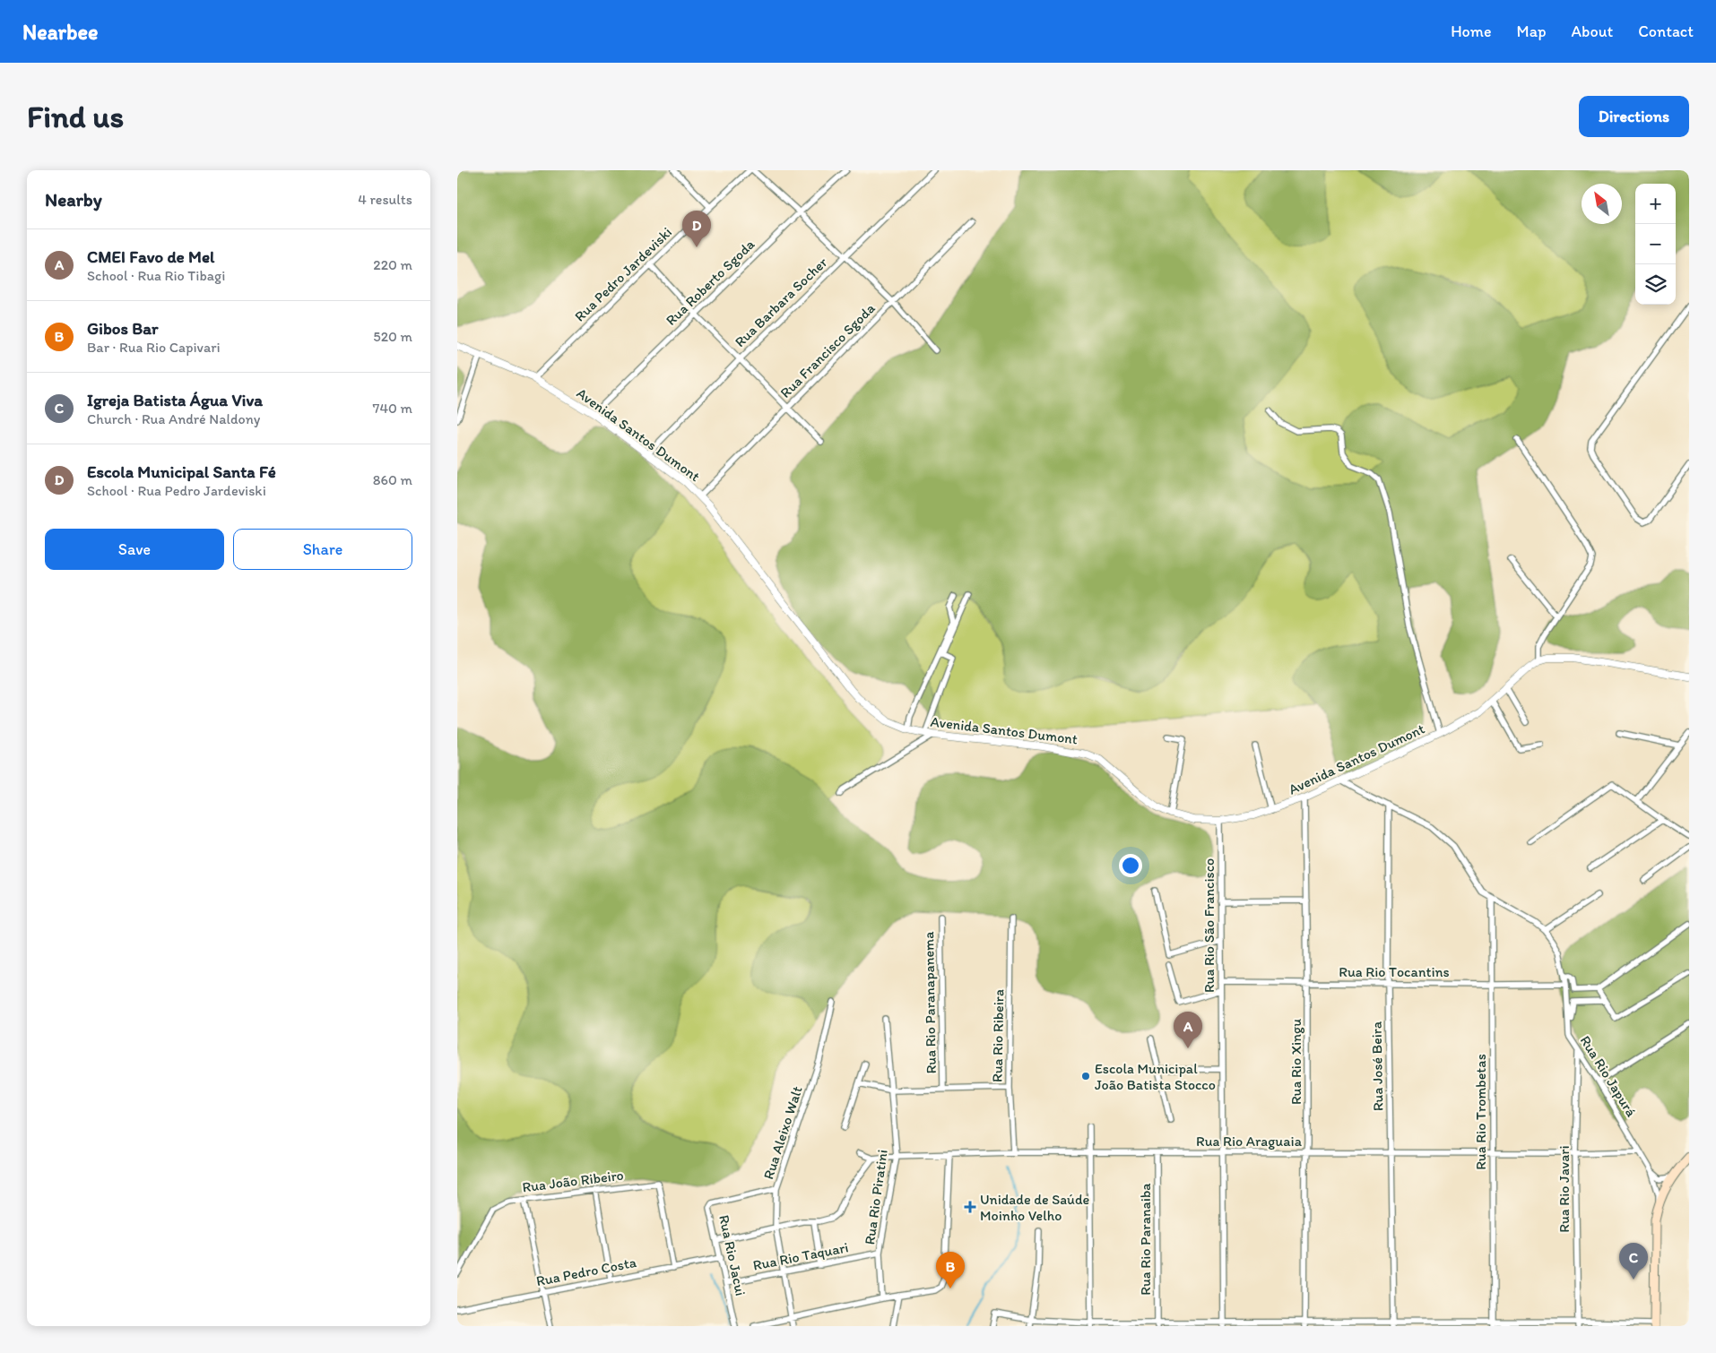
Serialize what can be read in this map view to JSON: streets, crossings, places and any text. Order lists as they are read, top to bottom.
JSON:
{
  "streets": {
    "street": [
      "Rua Pedro Jardeviski",
      "Rua Roberto Sgoda",
      "Rua Barbara Socher",
      "Rua Francisco Sgoda",
      "Avenida Santos Dumont",
      "Rua Rio São Francisco",
      "Rua Rio Tocantins",
      "Rua Rio Paranapanema",
      "Rua Rio Ribeira",
      "Rua Rio Xingu",
      "Rua José Beira",
      "Rua Rio Japurá",
      "Rua Rio Trombetas",
      "Rua Aleixo Walt",
      "Rua Rio Araguaia",
      "Rua João Ribeiro",
      "Rua Rio Javari",
      "Rua Rio Piratini",
      "Rua Rio Paranaiba",
      "Rua Rio Jacui",
      "Rua Rio Taquari",
      "Rua Pedro Costa"
    ]
  },
  "crossings": [
    ["Rua Pedro Jardeviski", "Avenida Santos Dumont"],
    ["Rua Roberto Sgoda", "Avenida Santos Dumont"],
    ["Rua Barbara Socher", "Avenida Santos Dumont"],
    ["Rua Francisco Sgoda", "Avenida Santos Dumont"],
    ["Avenida Santos Dumont", "Rua Rio São Francisco"],
    ["Avenida Santos Dumont", "Rua Rio Xingu"],
    ["Avenida Santos Dumont", "Rua Rio Japurá"],
    ["Rua Rio São Francisco", "Rua Rio Tocantins"],
    ["Rua Rio São Francisco", "Rua Rio Araguaia"],
    ["Rua Rio Tocantins", "Rua Rio Xingu"],
    ["Rua Rio Tocantins", "Rua José Beira"],
    ["Rua Rio Tocantins", "Rua Rio Japurá"],
    ["Rua Rio Tocantins", "Rua Rio Trombetas"],
    ["Rua Rio Ribeira", "Rua Rio Araguaia"],
    ["Rua Rio Xingu", "Rua Rio Araguaia"],
    ["Rua José Beira", "Rua Rio Japurá"],
    ["Rua José Beira", "Rua Rio Araguaia"],
    ["Rua Rio Japurá", "Rua Rio Trombetas"],
    ["Rua Rio Japurá", "Rua Rio Araguaia"],
    ["Rua Rio Japurá", "Rua Rio Javari"],
    ["Rua Rio Trombetas", "Rua Rio Araguaia"],
    ["Rua Aleixo Walt", "Rua Rio Jacui"],
    ["Rua Aleixo Walt", "Rua Rio Taquari"],
    ["Rua Rio Araguaia", "Rua Rio Javari"],
    ["Rua Rio Araguaia", "Rua Rio Piratini"],
    ["Rua Rio Araguaia", "Rua Rio Paranaiba"],
    ["Rua João Ribeiro", "Rua Pedro Costa"],
    ["Rua Rio Piratini", "Rua Rio Taquari"],
    ["Rua Rio Jacui", "Rua Rio Taquari"],
    ["Rua Rio Jacui", "Rua Pedro Costa"]
  ],
  "places": {
    "other": ["Escola Municipal João Batista Stocco"],
    "health": ["Unidade de Saúde Moinho Velho"]
  },
  "north": "top left",
  "page": {
    "header": "Nearbee",
    "nav": [
      "Home",
      "Map",
      "About",
      "Contact"
    ],
    "buttons": [
      "Directions",
      ["Save", "Share"]
    ],
    "title": "Find us",
    "heading": ["Nearby", "4 results"],
    "map_buttons": ["+", "−"],
    "pins": [
      "D",
      "A",
      "C",
      "B"
    ],
    "list": [
      {
        "mark": "A",
        "name": "CMEI Favo de Mel",
        "note": "School · Rua Rio Tibagi",
        "value": "220 m"
      },
      {
        "mark": "B",
        "name": "Gibos Bar",
        "note": "Bar · Rua Rio Capivari",
        "value": "520 m"
      },
      {
        "mark": "C",
        "name": "Igreja Batista Água Viva",
        "note": "Church · Rua André Naldony",
        "value": "740 m"
      },
      {
        "mark": "D",
        "name": "Escola Municipal Santa Fé",
        "note": "School · Rua Pedro Jardeviski",
        "value": "860 m"
      }
    ]
  }
}
